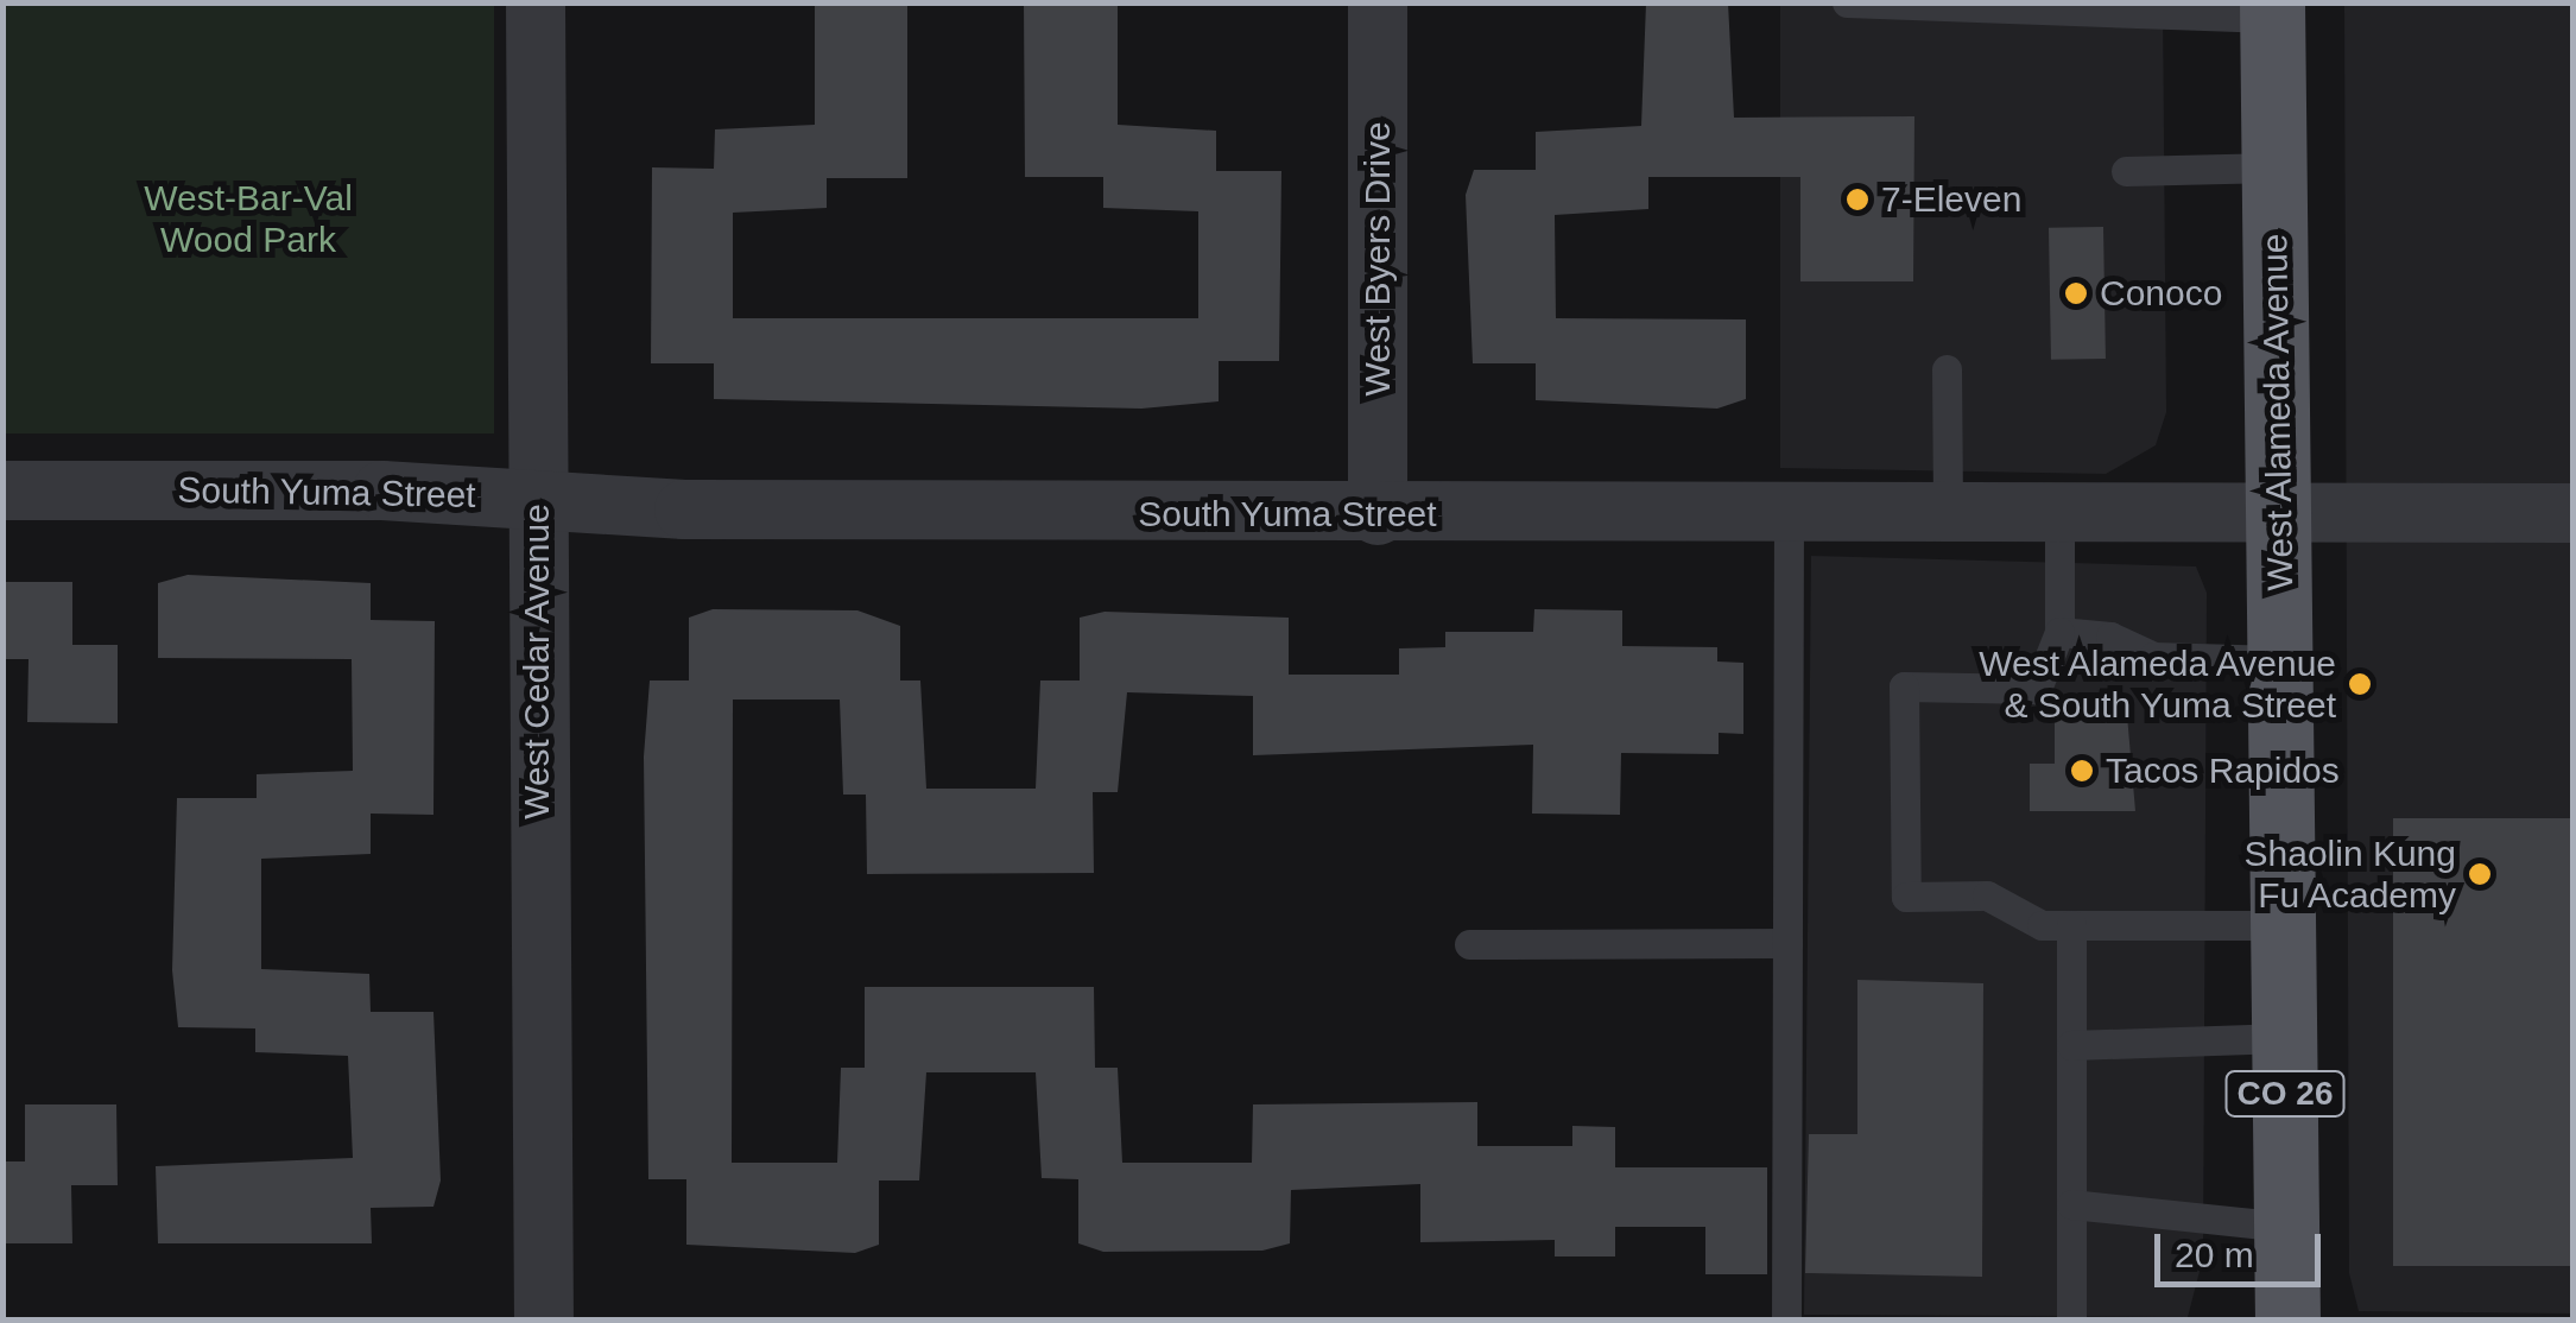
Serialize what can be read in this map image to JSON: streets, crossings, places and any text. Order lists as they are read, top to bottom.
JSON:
{
  "streets": {
    "main road": ["West Alameda Avenue", "CO 26"],
    "street": ["West Byers Drive", "South Yuma Street", "West Cedar Avenue"]
  },
  "crossings": [
    ["West Byers Drive", "South Yuma Street"],
    ["West Alameda Avenue", "South Yuma Street"],
    ["South Yuma Street", "West Cedar Avenue"]
  ],
  "parks": ["West-Bar-Val Wood Park"],
  "places": [
    "7-Eleven",
    "Conoco",
    "West Alameda Avenue & South Yuma Street",
    "Tacos Rapidos",
    "Shaolin Kung Fu Academy"
  ],
  "scale_bar": "20 m"
}
